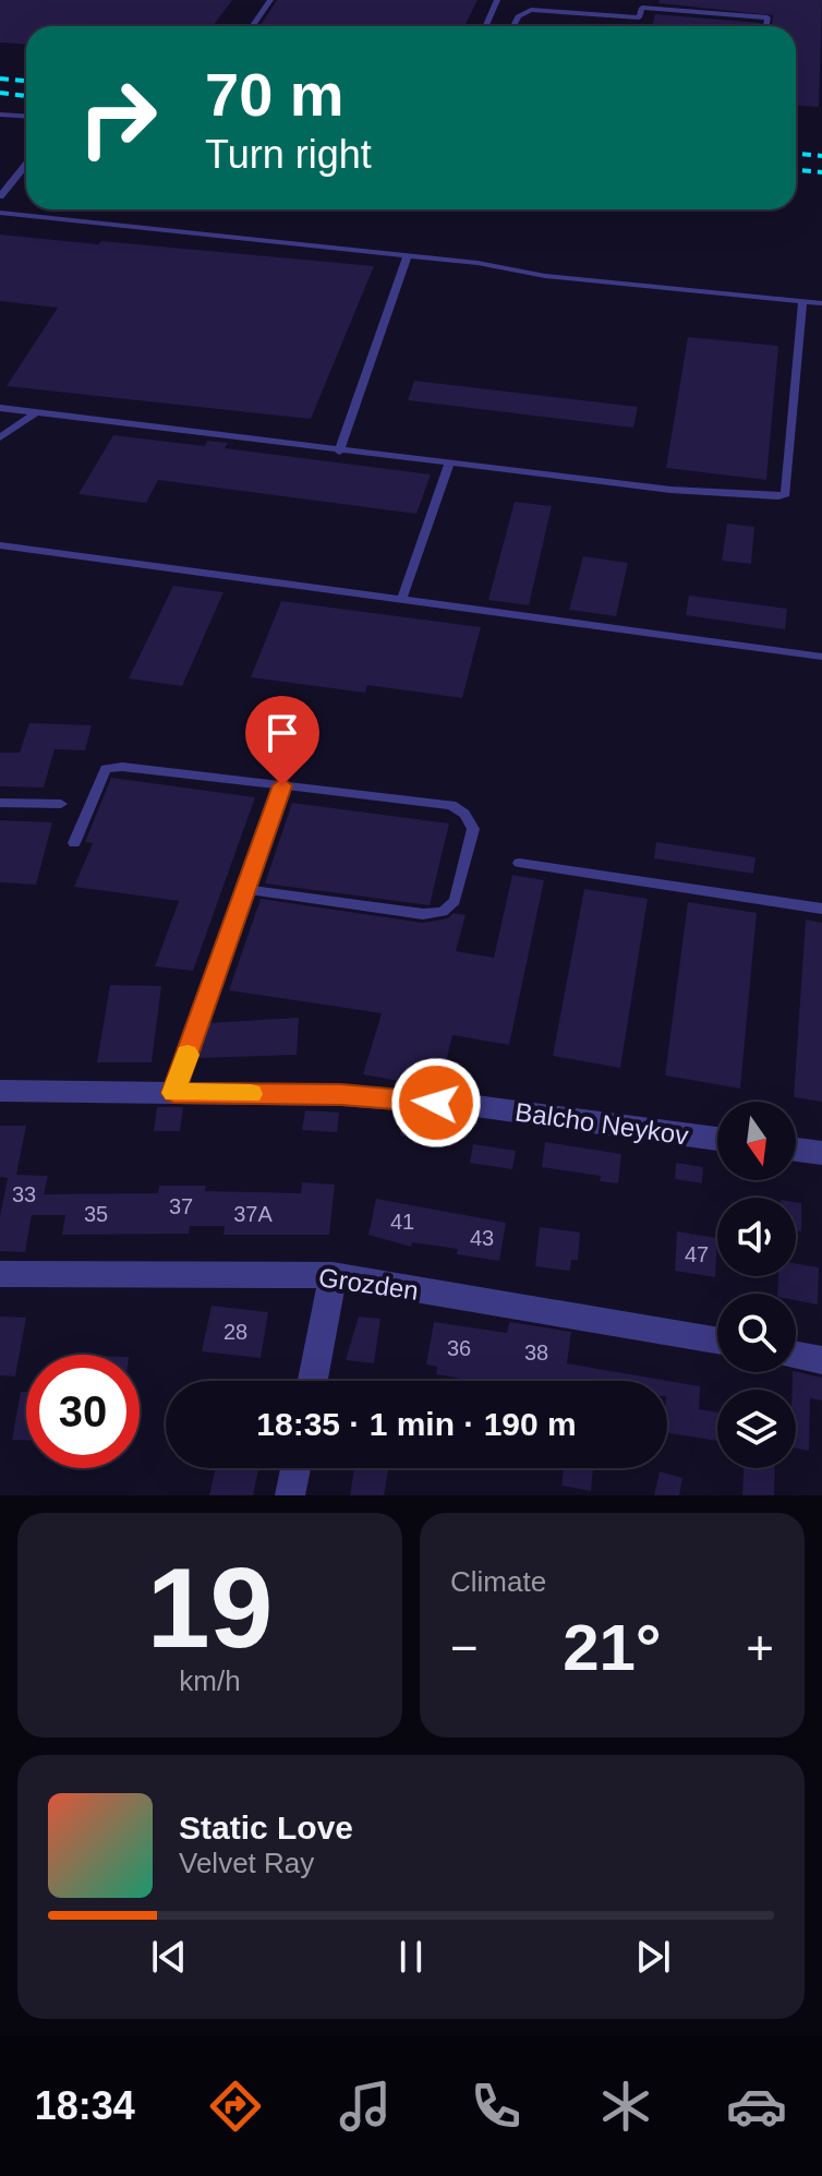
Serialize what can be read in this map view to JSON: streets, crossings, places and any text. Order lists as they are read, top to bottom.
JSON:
{
  "streets": {
    "street": ["Balcho Neykov", "Grozden"]
  },
  "house_numbers": [
    "33",
    "37",
    "35",
    "37А",
    "41",
    "43",
    "47",
    "28",
    "36",
    "38"
  ],
  "north": "bottom",
  "page": {
    "turn": ["70 m", "Turn right"],
    "limit": "30",
    "trip": "18:35 · 1 min · 190 m",
    "tile": [
      ["19", "km/h"],
      "Climate"
    ],
    "heat": ["−", "21°", "+"],
    "song": ["Static Love", "Velvet Ray"],
    "tabs": "18:34"
  }
}
